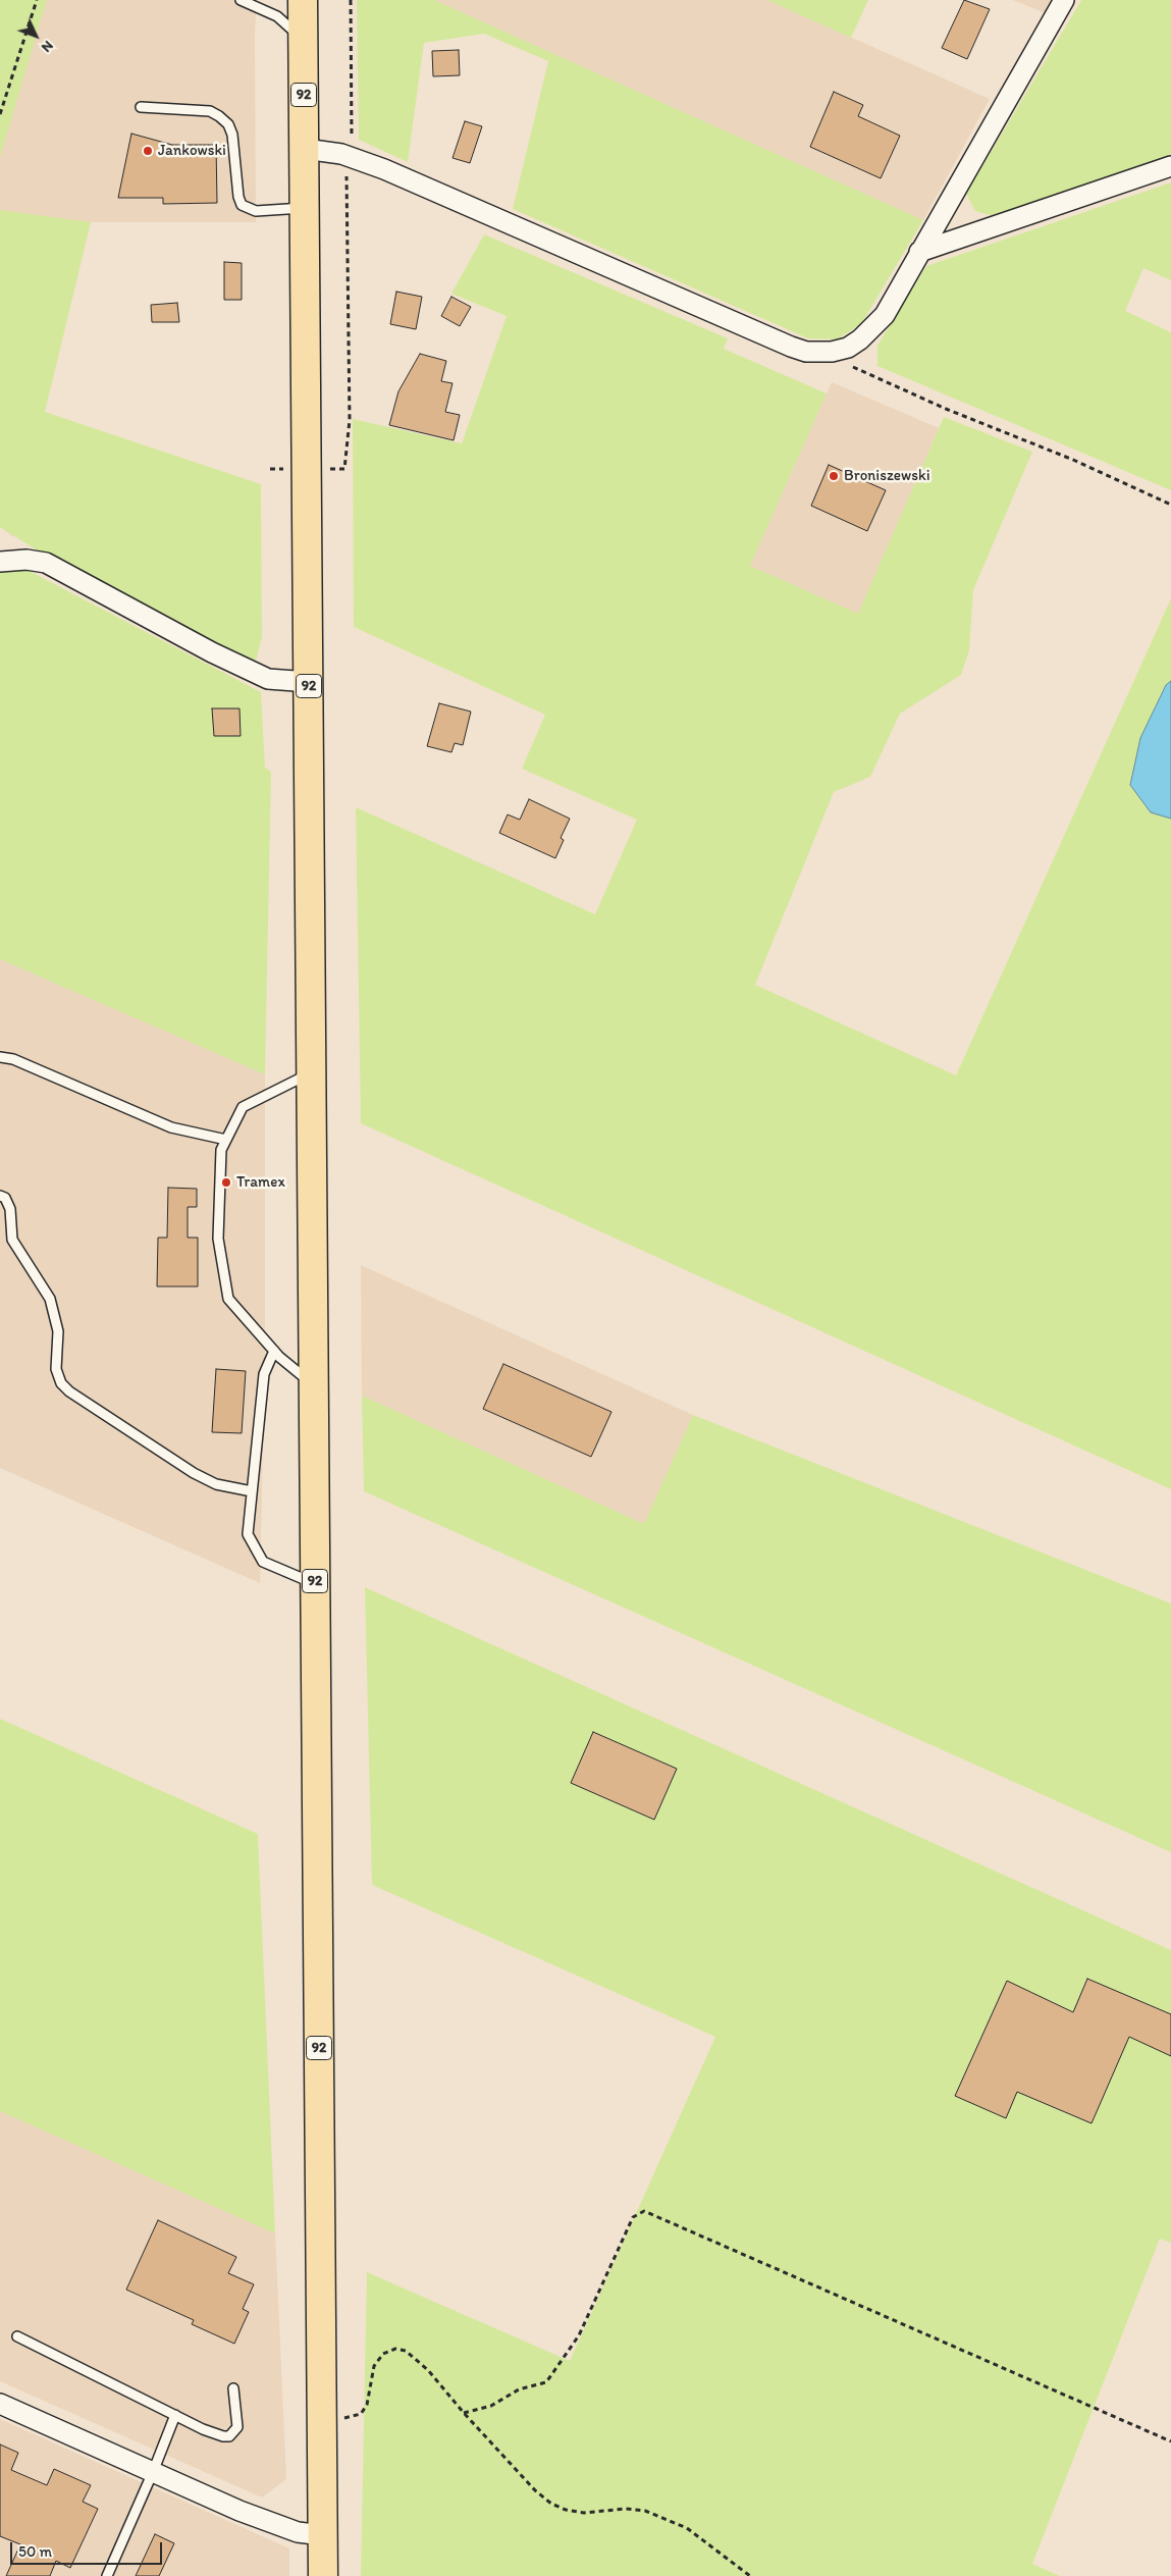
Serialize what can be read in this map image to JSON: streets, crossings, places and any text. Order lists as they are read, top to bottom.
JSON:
{
  "streets": {
    "main road": ["92"]
  },
  "places": ["Jankowski", "Broniszewski", "Tramex"],
  "scale_bar": "50 m",
  "north": "bottom right"
}
